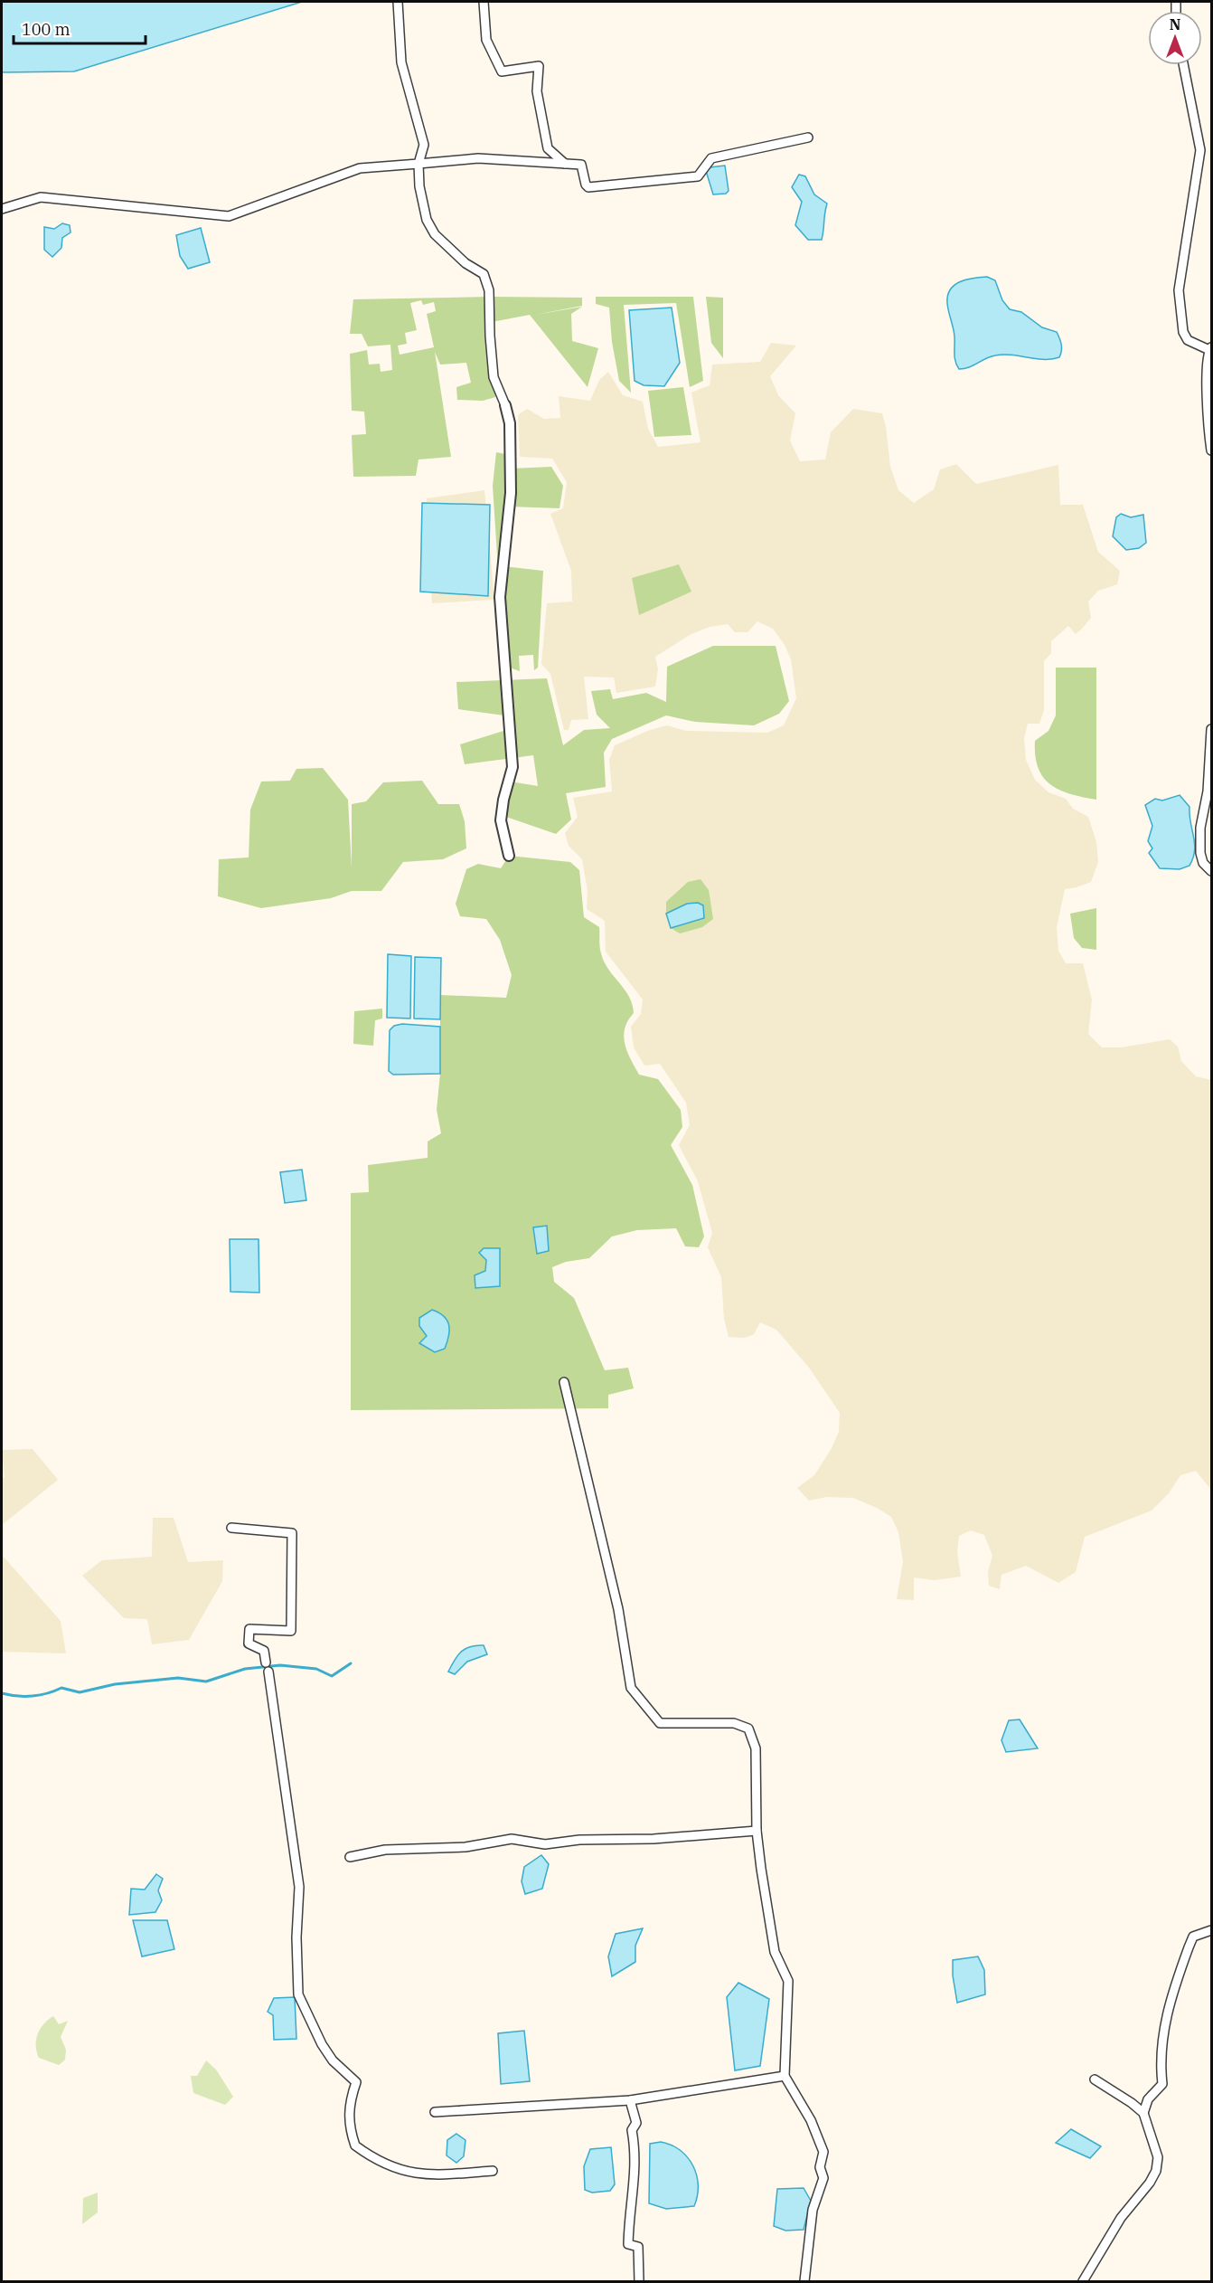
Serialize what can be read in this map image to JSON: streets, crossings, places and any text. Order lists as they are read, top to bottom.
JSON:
{
  "scale_bar": "100 m",
  "north": "top"
}
